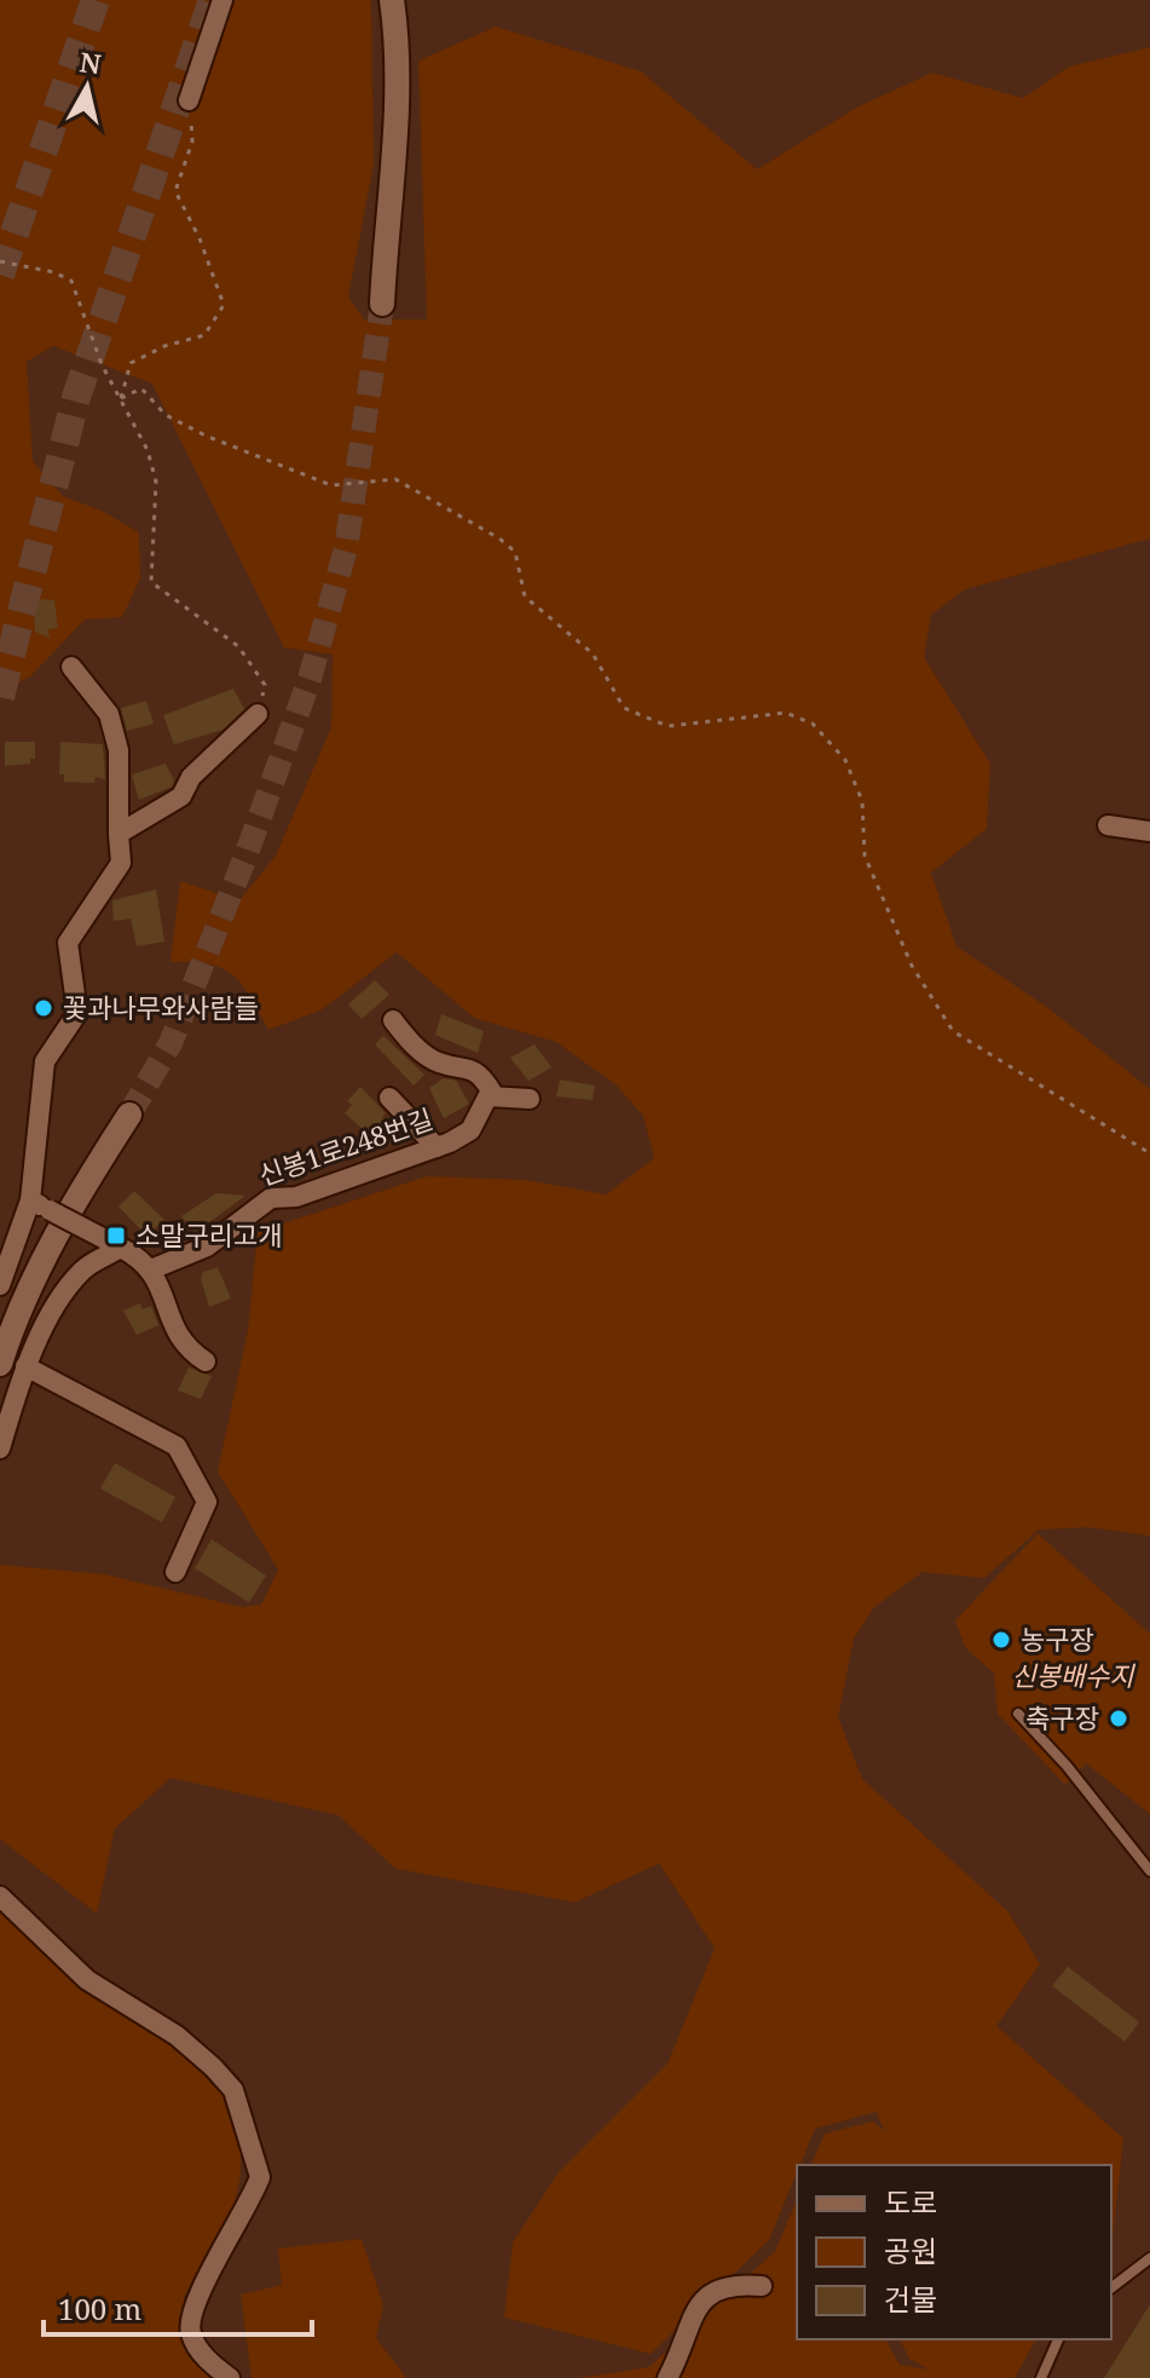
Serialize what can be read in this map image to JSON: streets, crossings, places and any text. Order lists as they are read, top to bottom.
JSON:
{
  "streets": {
    "street": ["신봉1로248번길"]
  },
  "parks": ["신봉배수지"],
  "places": {
    "other": ["꽃과나무와사람들", "농구장", "축구장"],
    "transit": ["소말구리고개"]
  },
  "legend": ["도로", "공원", "건물"],
  "scale_bar": "100 m",
  "north": "top"
}
